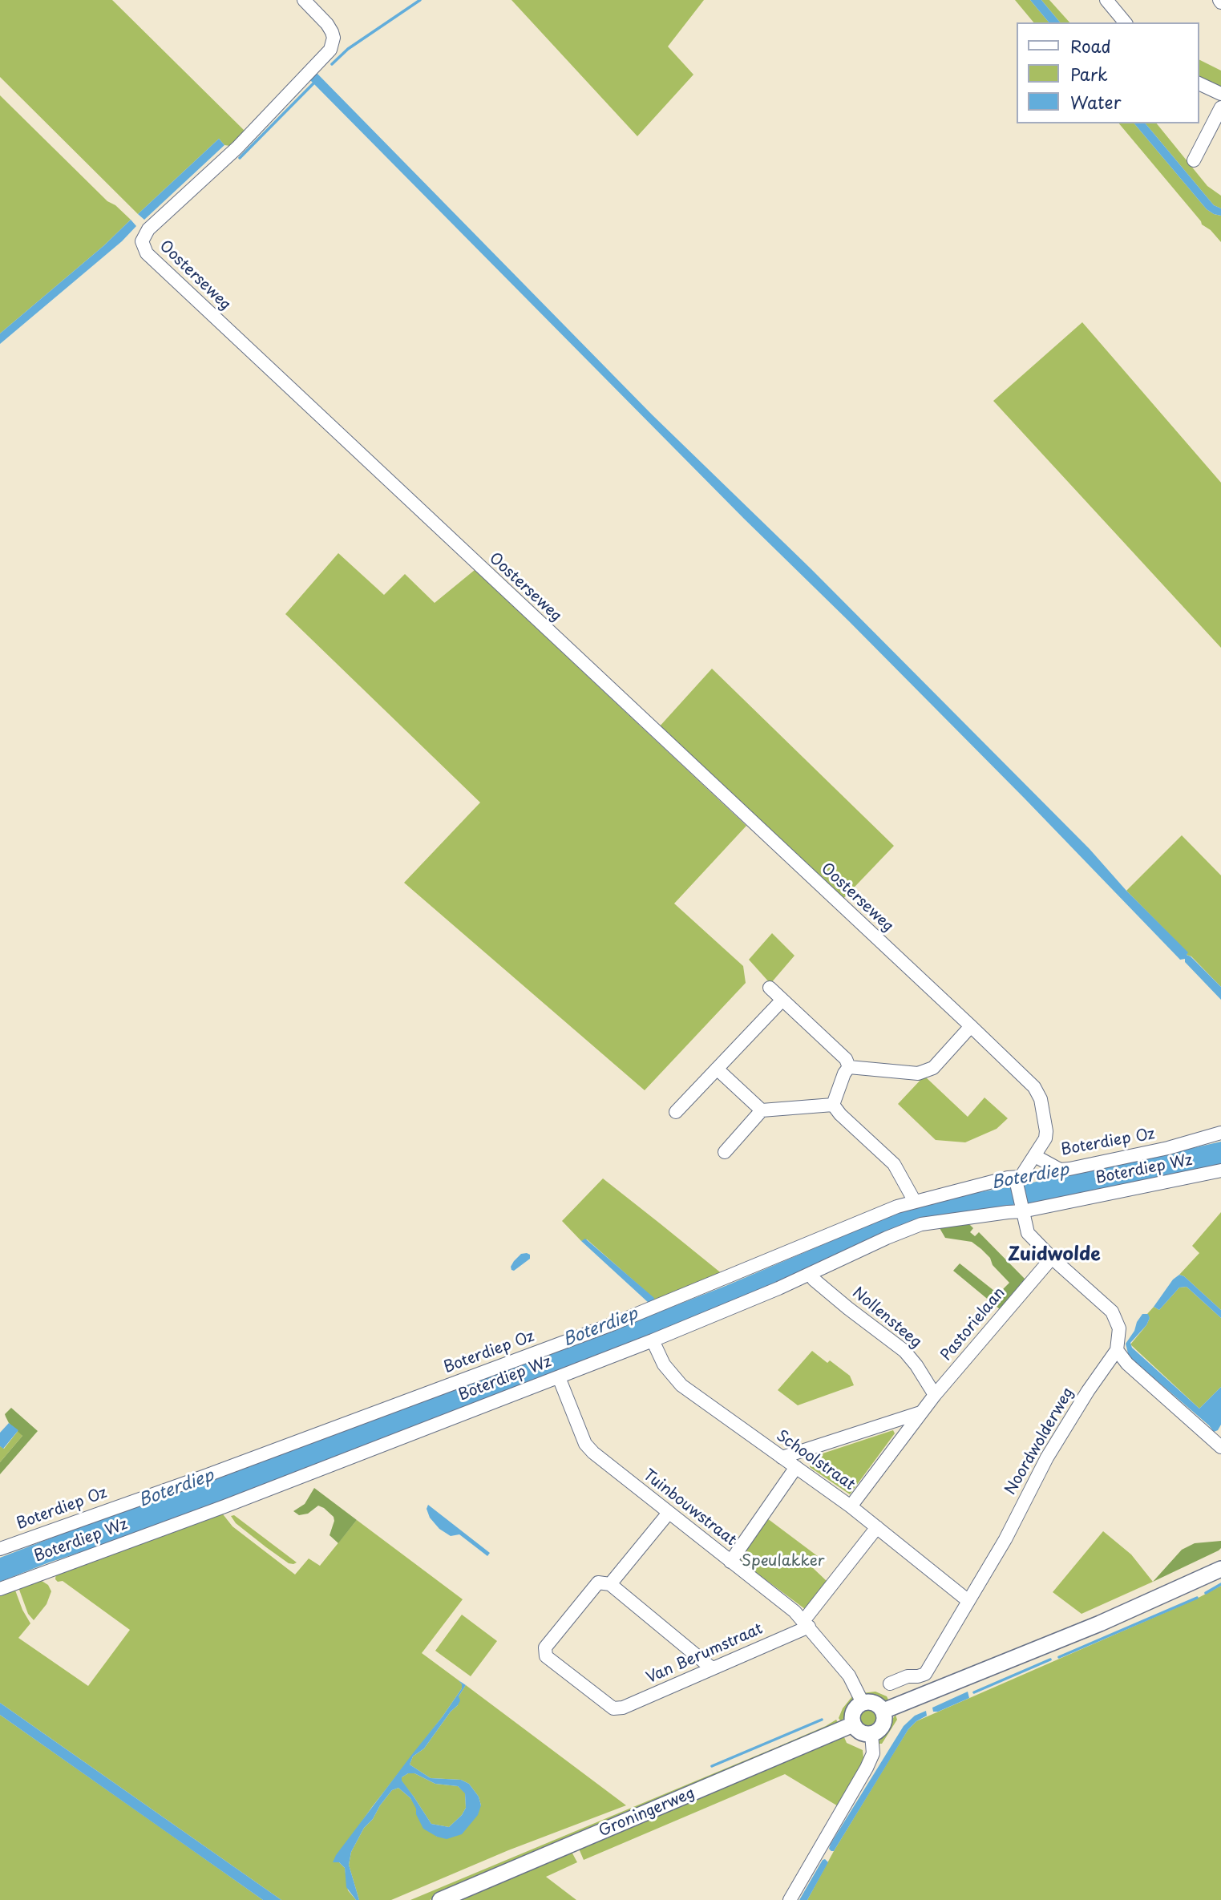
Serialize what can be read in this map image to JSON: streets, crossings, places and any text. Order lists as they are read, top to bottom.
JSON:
{
  "streets": {
    "main road": ["Groningerweg"],
    "street": [
      "Oosterseweg",
      "Boterdiep Oz",
      "Boterdiep Wz",
      "Nollensteeg",
      "Pastorielaan",
      "Noordwolderweg",
      "Schoolstraat",
      "Tuinbouwstraat",
      "Van Berumstraat"
    ]
  },
  "crossings": [
    ["Oosterseweg", "Boterdiep Oz"],
    ["Boterdiep Wz", "Nollensteeg"],
    ["Boterdiep Wz", "Schoolstraat"],
    ["Boterdiep Wz", "Tuinbouwstraat"],
    ["Nollensteeg", "Pastorielaan"],
    ["Pastorielaan", "Schoolstraat"],
    ["Noordwolderweg", "Schoolstraat"],
    ["Tuinbouwstraat", "Van Berumstraat"],
    ["Tuinbouwstraat", "Groningerweg"]
  ],
  "districts": ["Zuidwolde"],
  "water": ["Boterdiep"],
  "parks": ["Speulakker"],
  "legend": ["Road", "Park", "Water"]
}
